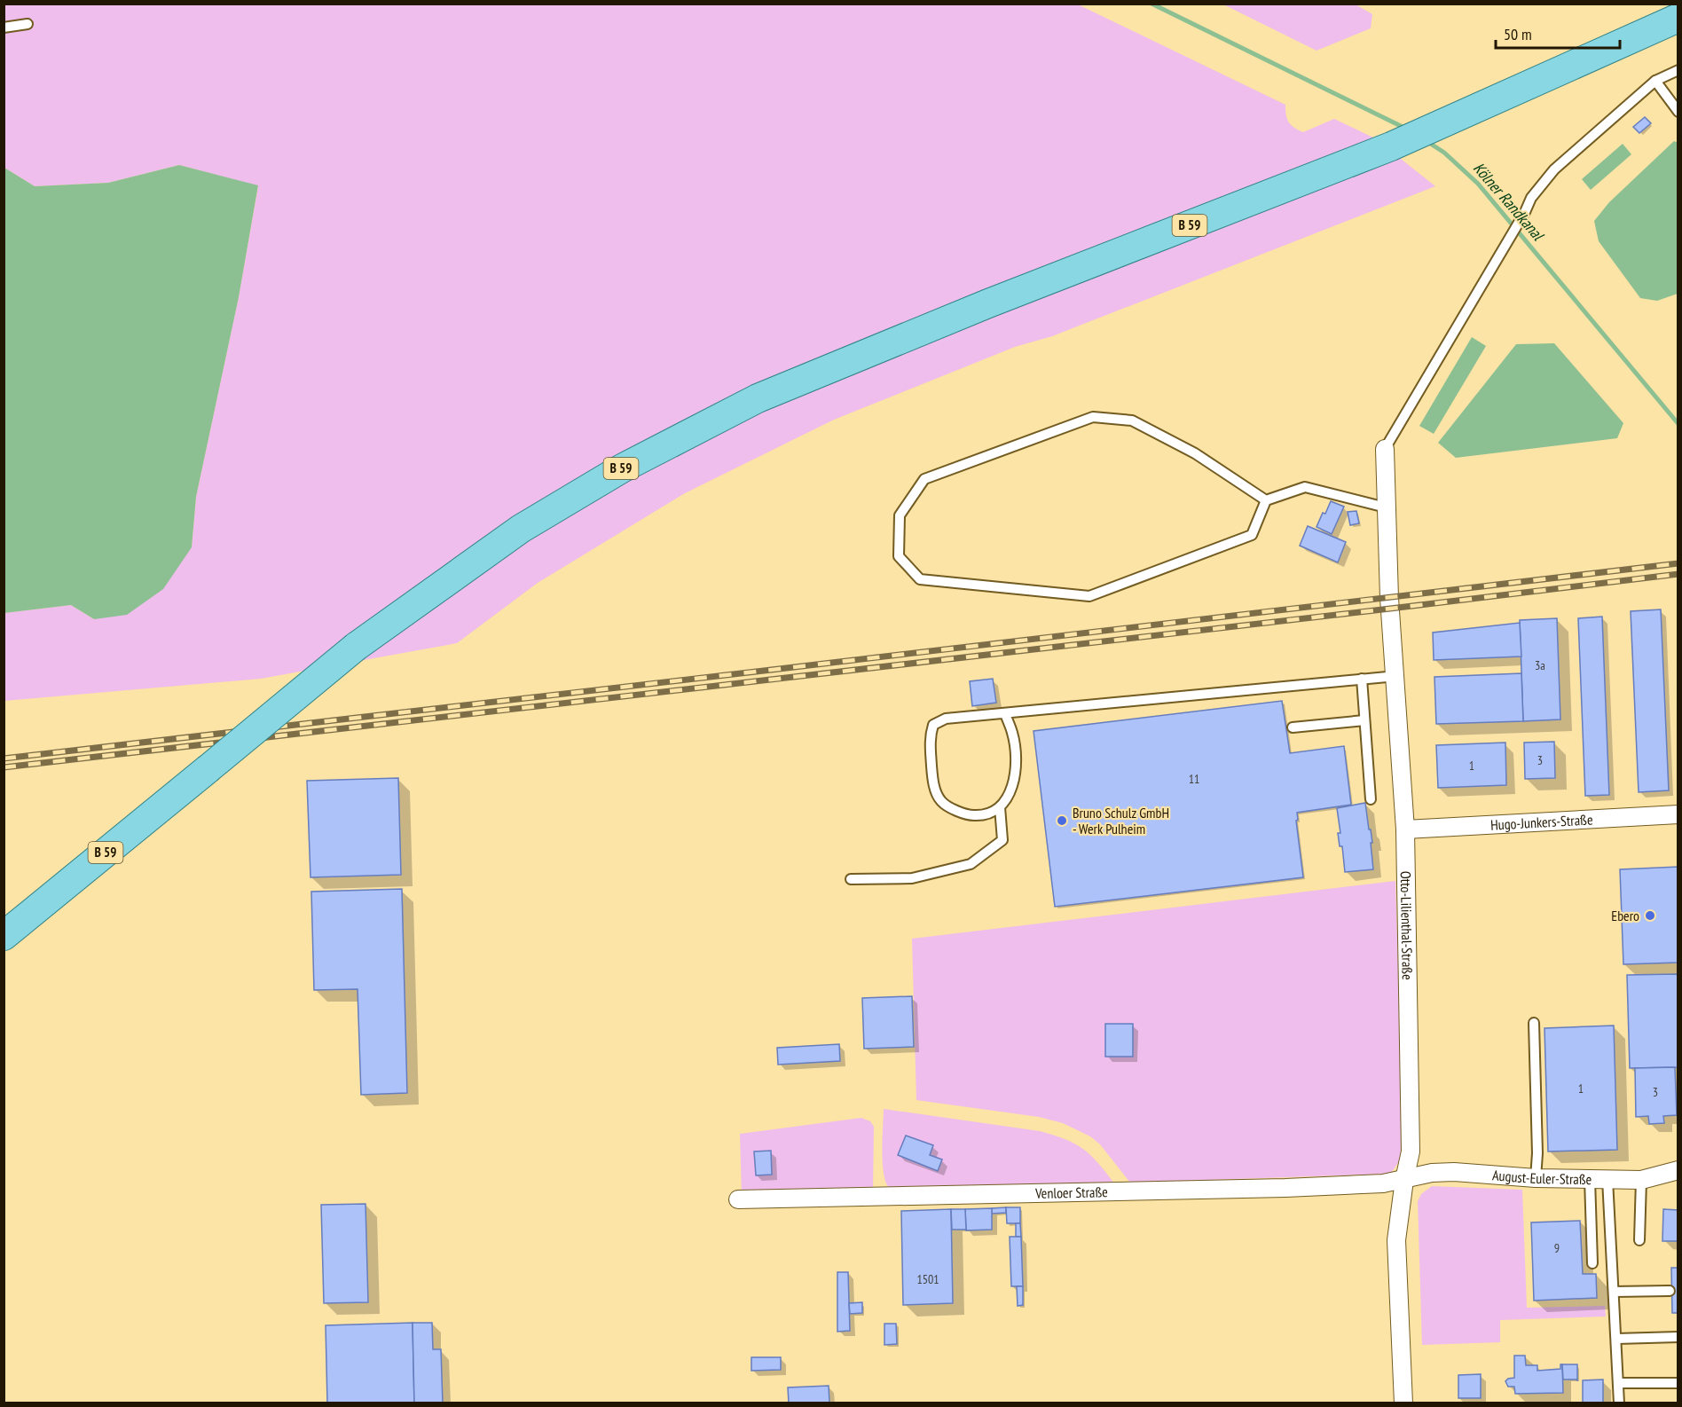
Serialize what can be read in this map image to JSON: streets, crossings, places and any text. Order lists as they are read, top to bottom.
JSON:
{
  "streets": {
    "main road": ["B 59"],
    "street": [
      "Hugo-Junkers-Straße",
      "Otto-Lilienthal-Straße",
      "August-Euler-Straße",
      "Venloer Straße"
    ]
  },
  "crossings": [
    ["Hugo-Junkers-Straße", "Otto-Lilienthal-Straße"],
    ["Otto-Lilienthal-Straße", "August-Euler-Straße"],
    ["Otto-Lilienthal-Straße", "Venloer Straße"],
    ["August-Euler-Straße", "Venloer Straße"]
  ],
  "water": ["Kölner Randkanal"],
  "places": ["Bruno Schulz GmbH - Werk Pulheim", "Ebero"],
  "house_numbers": [
    "3a",
    "3",
    "1",
    "11",
    "1",
    "3",
    "9",
    "1501"
  ],
  "scale_bar": "50 m"
}
